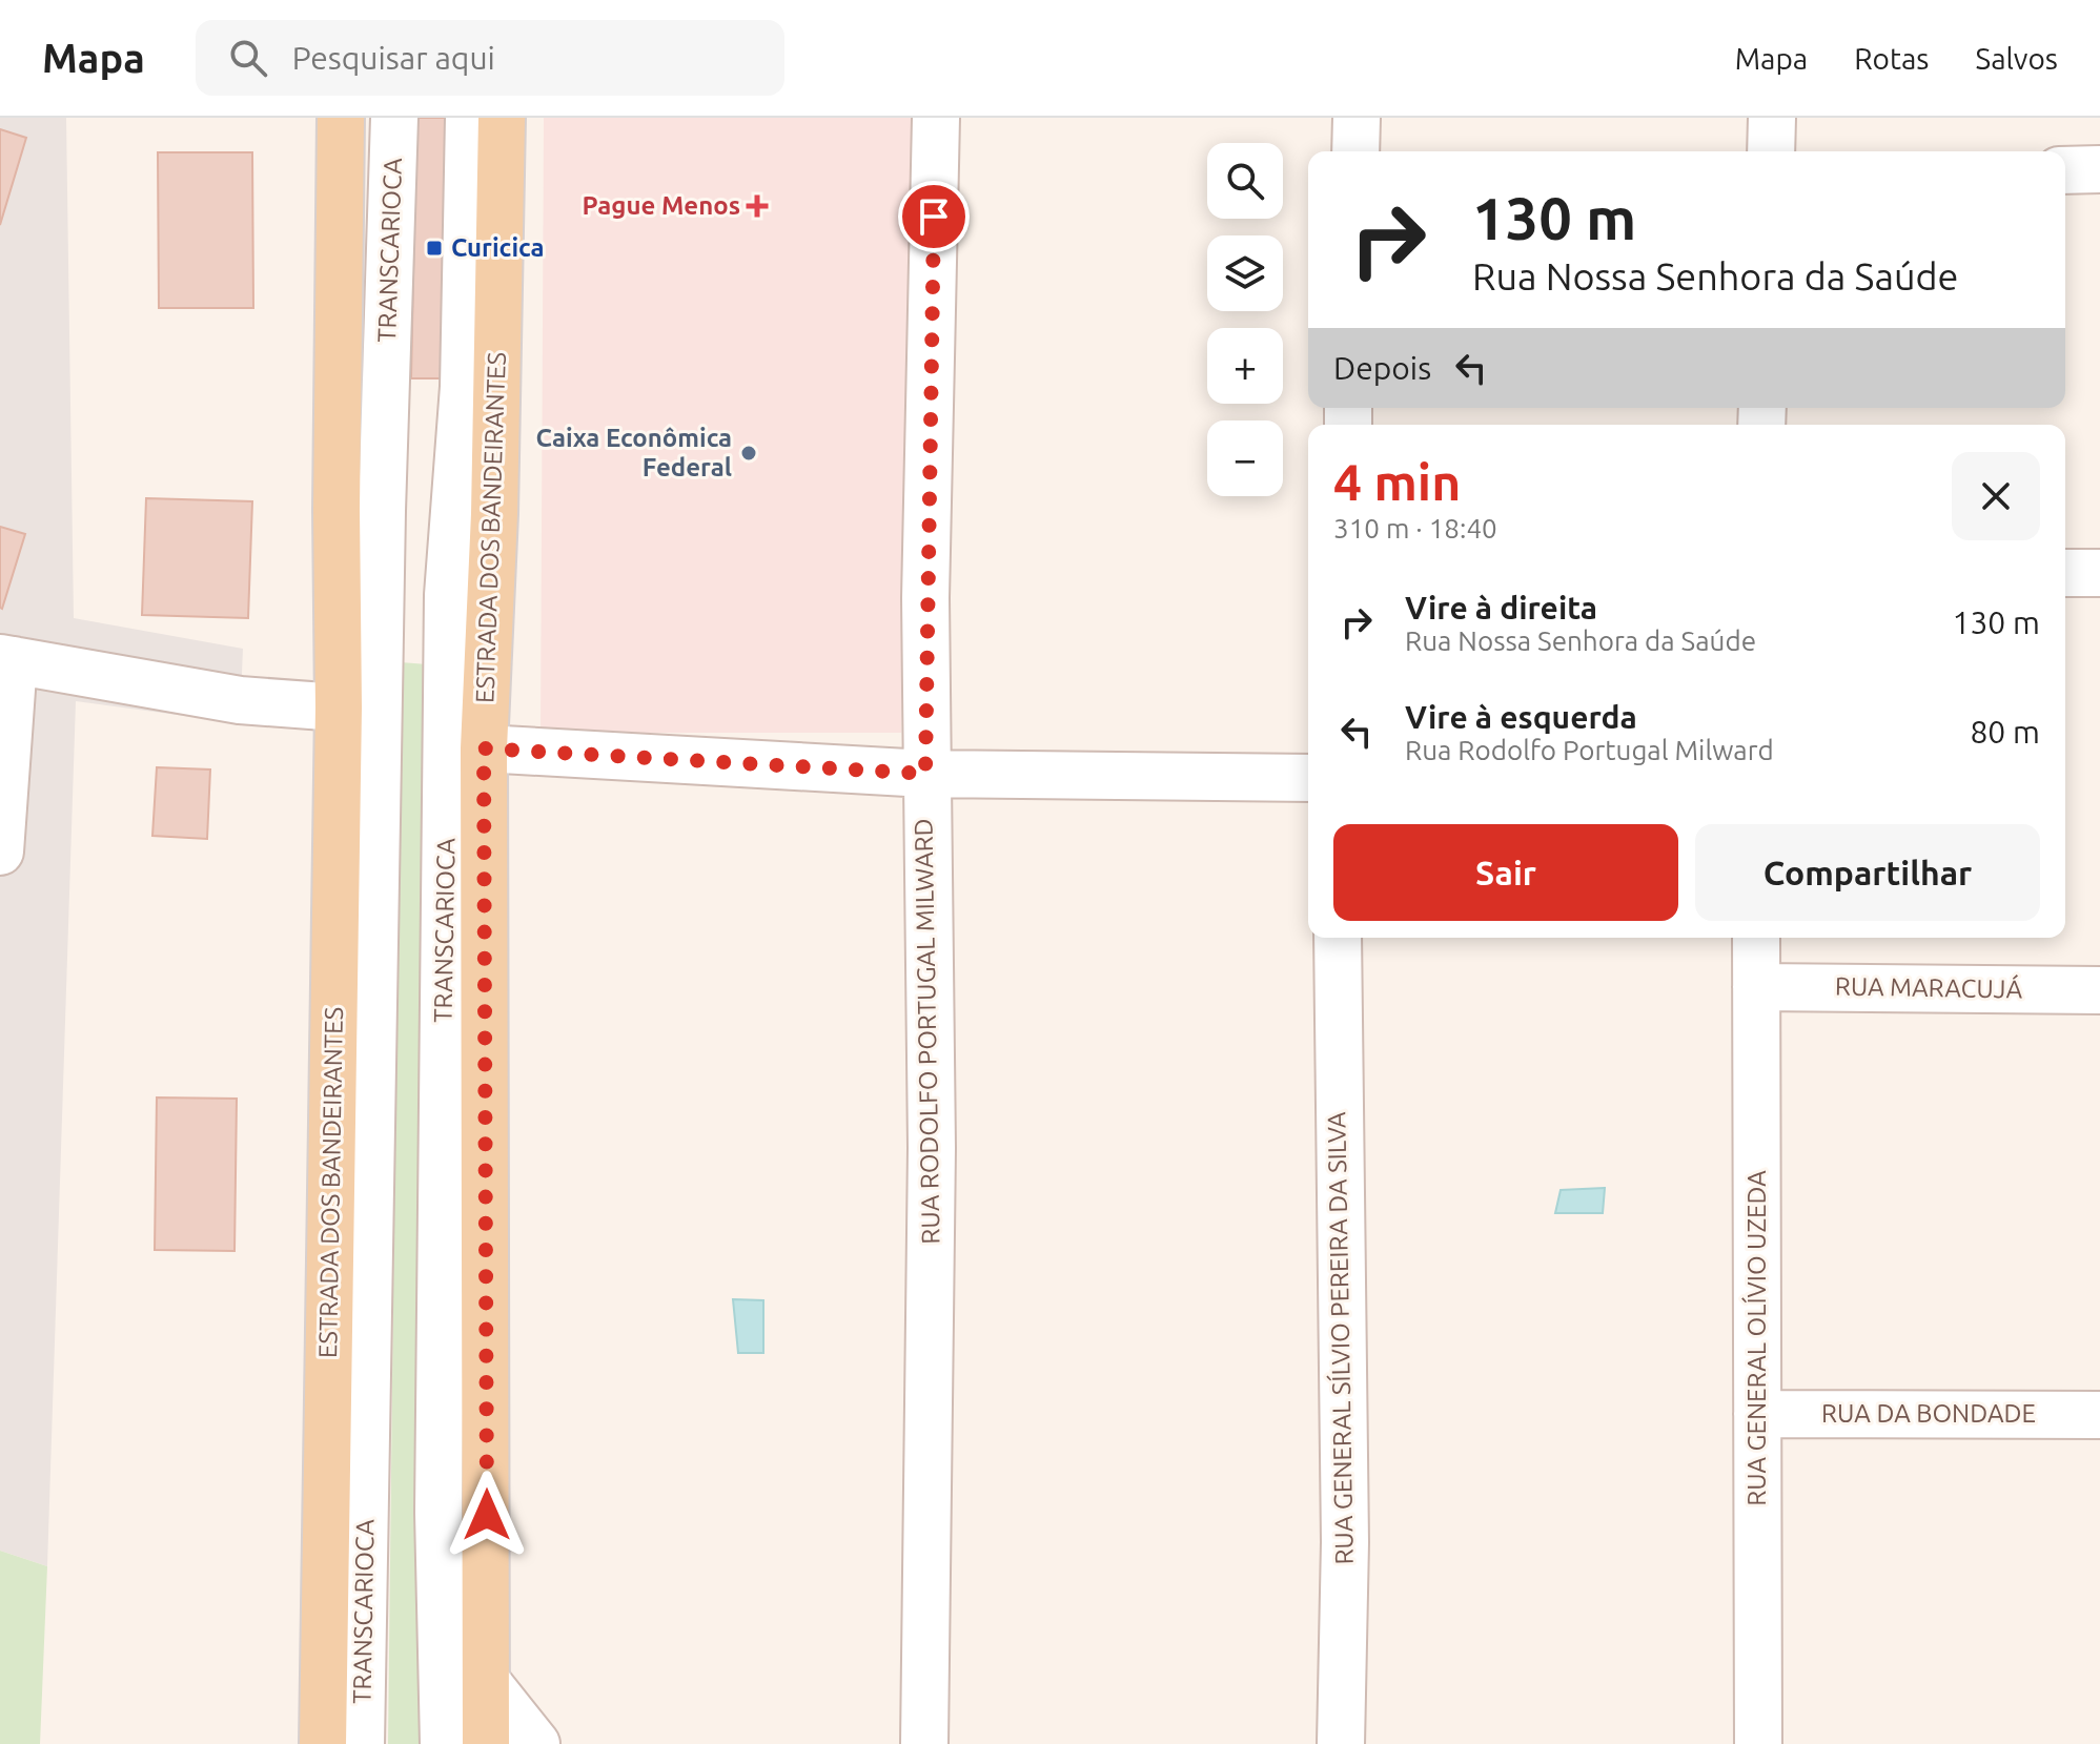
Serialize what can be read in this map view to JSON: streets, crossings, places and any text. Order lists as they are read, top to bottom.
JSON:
{
  "streets": {
    "main road": ["ESTRADA DOS BANDEIRANTES"],
    "street": [
      "TRANSCARIOCA",
      "RUA MARACUJÁ",
      "RUA RODOLFO PORTUGAL MILWARD",
      "RUA GENERAL SÍLVIO PEREIRA DA SILVA",
      "RUA GENERAL OLÍVIO UZEDA",
      "RUA DA BONDADE"
    ]
  },
  "crossings": [
    ["RUA MARACUJÁ", "RUA GENERAL OLÍVIO UZEDA"],
    ["RUA GENERAL OLÍVIO UZEDA", "RUA DA BONDADE"]
  ],
  "places": {
    "health": ["Pague Menos"],
    "transit": ["Curicica"],
    "other": ["Caixa Econômica Federal"]
  },
  "page": {
    "header": "Mapa",
    "search": "Pesquisar aqui",
    "nav": ["Mapa", "Rotas", "Salvos"],
    "map_buttons": ["+", "−"],
    "turn": ["130 m", "Rua Nossa Senhora da Saúde"],
    "then": "Depois",
    "heading": ["4 min", "310 m · 18:40"],
    "list": [
      {
        "name": "Vire à direita",
        "note": "Rua Nossa Senhora da Saúde",
        "value": "130 m"
      },
      {
        "name": "Vire à esquerda",
        "note": "Rua Rodolfo Portugal Milward",
        "value": "80 m"
      }
    ],
    "buttons": ["Sair", "Compartilhar"]
  }
}
